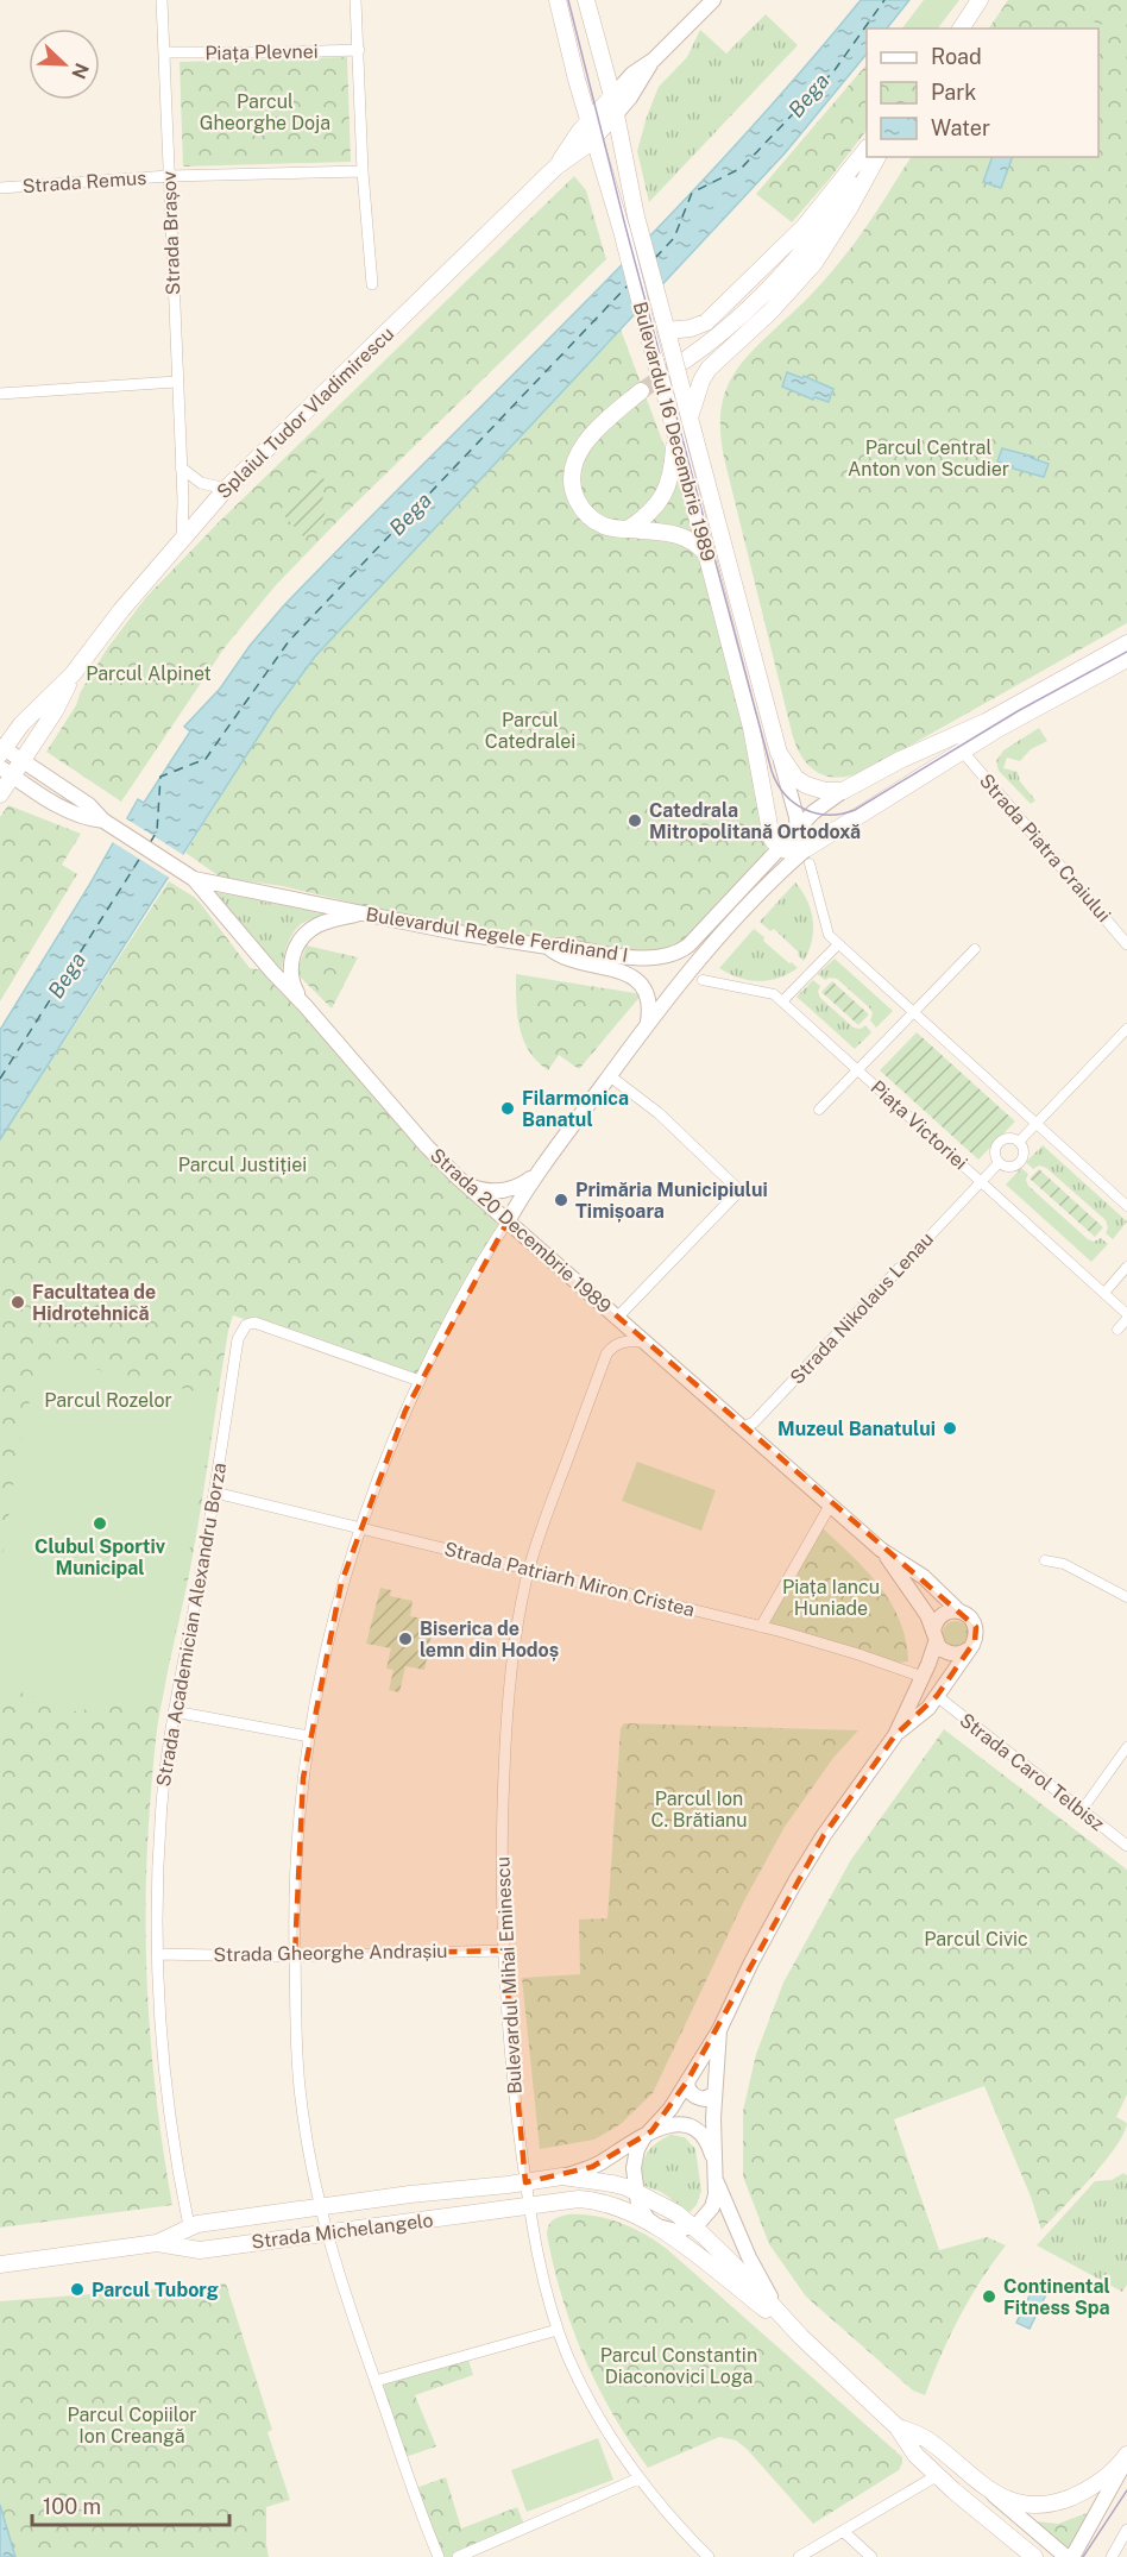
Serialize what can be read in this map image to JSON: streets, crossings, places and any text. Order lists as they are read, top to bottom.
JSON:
{
  "streets": {
    "main road": [
      "Splaiul Tudor Vladimirescu",
      "Bulevardul 16 Decembrie 1989",
      "Bulevardul Regele Ferdinand I",
      "Strada Michelangelo"
    ],
    "street": [
      "Piața Plevnei",
      "Strada Remus",
      "Strada Brașov",
      "Strada Piatra Craiului",
      "Piața Victoriei",
      "Strada 20 Decembrie 1989",
      "Strada Nikolaus Lenau",
      "Strada Patriarh Miron Cristea",
      "Strada Academician Alexandru Borza",
      "Strada Carol Telbisz",
      "Strada Gheorghe Andrașiu",
      "Bulevardul Mihai Eminescu"
    ]
  },
  "crossings": [
    ["Piața Plevnei", "Strada Brașov"],
    ["Strada Remus", "Strada Brașov"],
    ["Strada Brașov", "Splaiul Tudor Vladimirescu"],
    ["Splaiul Tudor Vladimirescu", "Bulevardul 16 Decembrie 1989"],
    ["Bulevardul 16 Decembrie 1989", "Bulevardul Regele Ferdinand I"],
    ["Strada Piatra Craiului", "Bulevardul Regele Ferdinand I"],
    ["Bulevardul Regele Ferdinand I", "Strada 20 Decembrie 1989"],
    ["Piața Victoriei", "Strada Nikolaus Lenau"],
    ["Strada 20 Decembrie 1989", "Strada Nikolaus Lenau"],
    ["Strada 20 Decembrie 1989", "Bulevardul Mihai Eminescu"],
    ["Strada Patriarh Miron Cristea", "Strada Academician Alexandru Borza"],
    ["Strada Patriarh Miron Cristea", "Bulevardul Mihai Eminescu"],
    ["Strada Academician Alexandru Borza", "Strada Gheorghe Andrașiu"],
    ["Strada Academician Alexandru Borza", "Strada Michelangelo"],
    ["Strada Gheorghe Andrașiu", "Bulevardul Mihai Eminescu"],
    ["Bulevardul Mihai Eminescu", "Strada Michelangelo"]
  ],
  "water": ["Bega"],
  "parks": [
    "Parcul Gheorghe Doja",
    "Parcul Central Anton von Scudier",
    "Parcul Alpinet",
    "Parcul Catedralei",
    "Parcul Justiției",
    "Parcul Rozelor",
    "Piața Iancu Huniade",
    "Parcul Ion C. Brătianu",
    "Parcul Civic",
    "Parcul Constantin Diaconovici Loga",
    "Parcul Copiilor Ion Creangă"
  ],
  "places": [
    "Catedrala Mitropolitană Ortodoxă",
    "Filarmonica Banatul",
    "Primăria Municipiului Timișoara",
    "Facultatea de Hidrotehnică",
    "Muzeul Banatului",
    "Clubul Sportiv Municipal",
    "Biserica de lemn din Hodoș",
    "Parcul Tuborg",
    "Continental Fitness Spa"
  ],
  "legend": ["Road", "Park", "Water"],
  "scale_bar": "100 m",
  "north": "bottom right"
}
